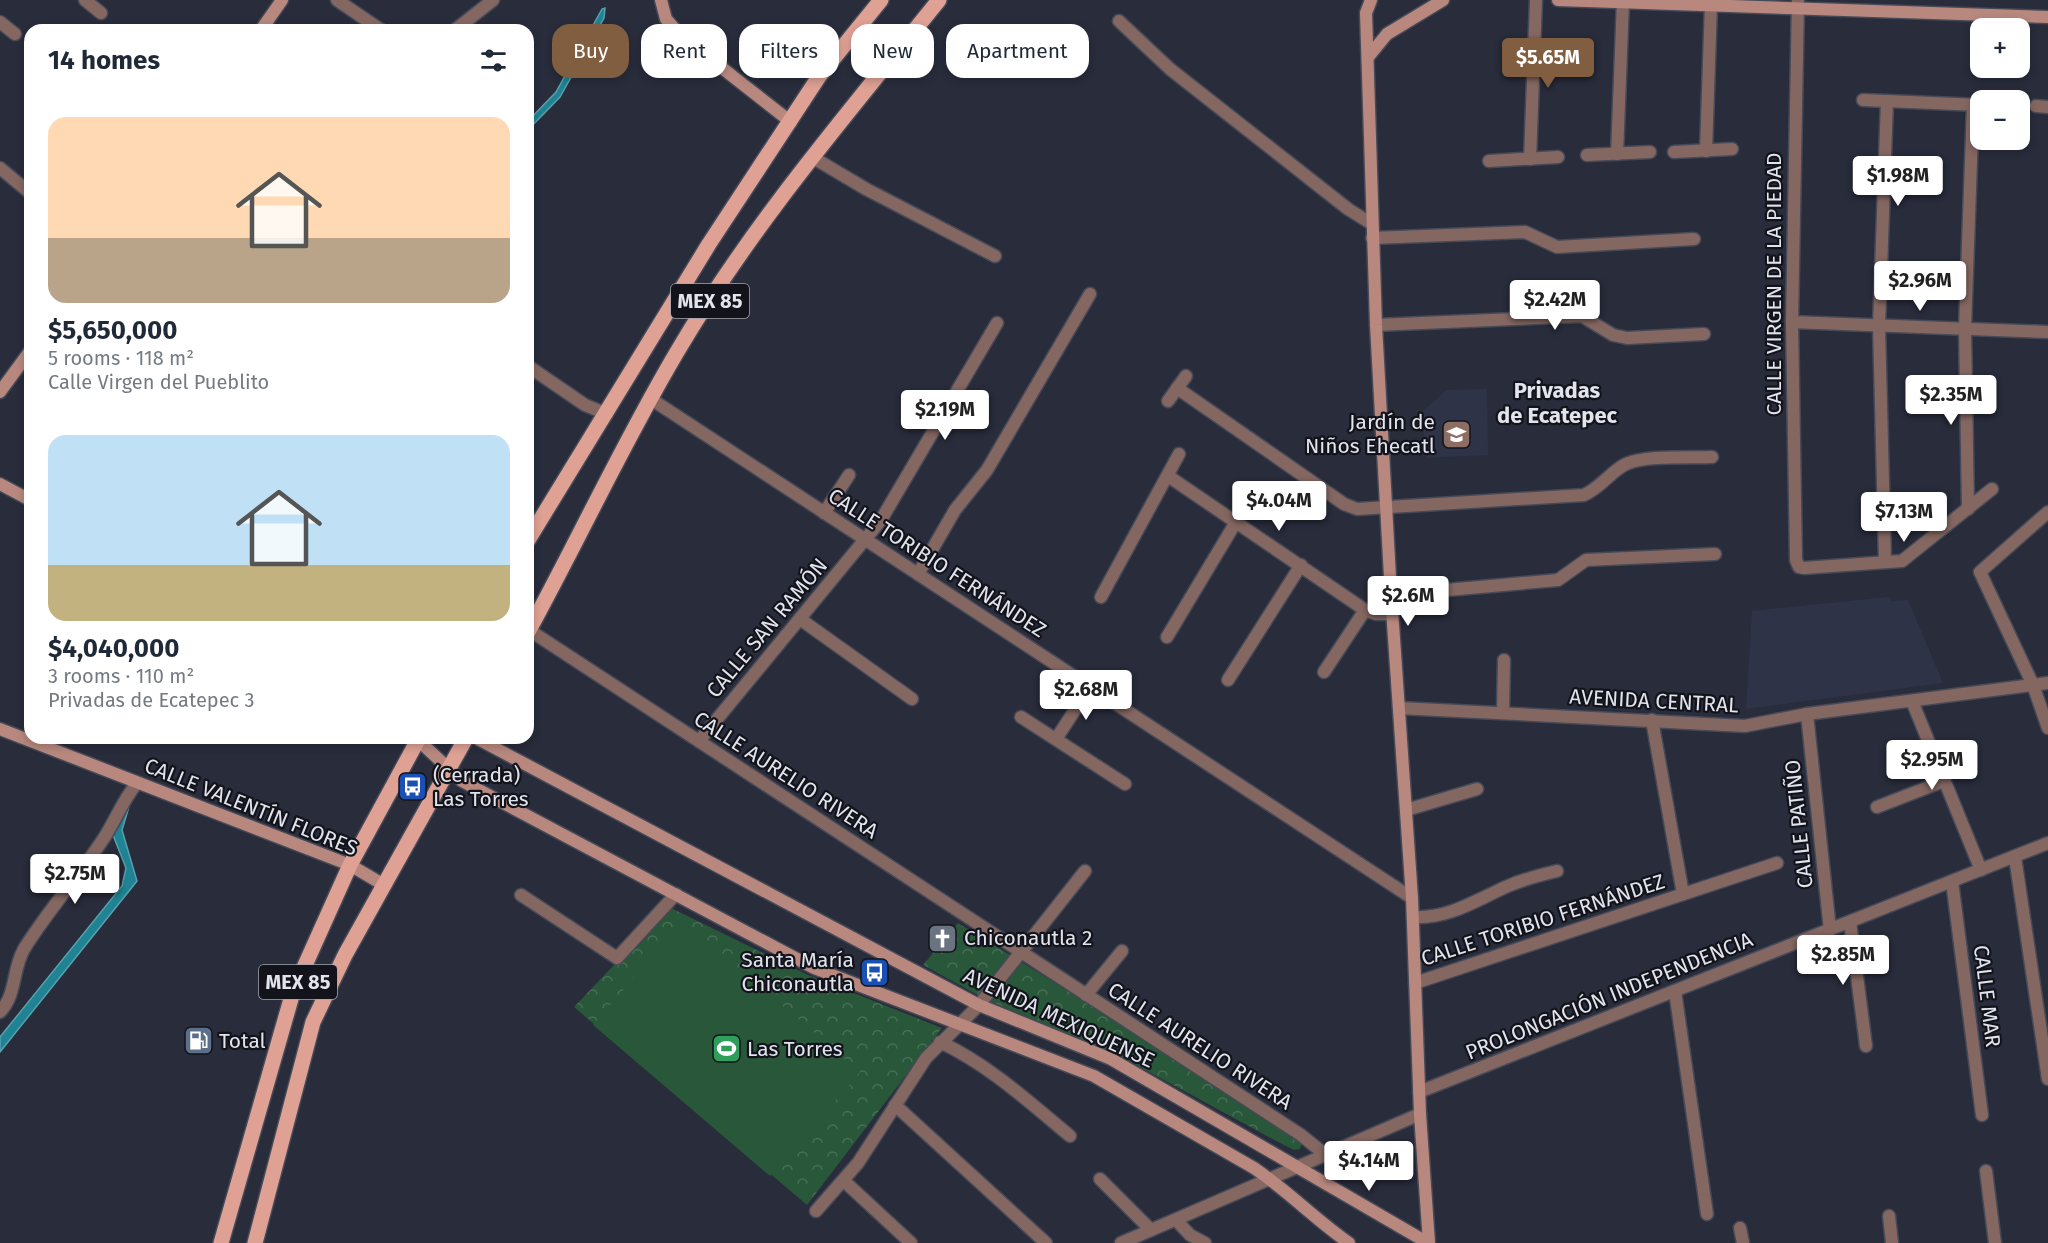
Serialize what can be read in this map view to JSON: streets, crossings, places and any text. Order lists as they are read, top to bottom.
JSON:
{
  "streets": {
    "main road": ["MEX 85", "CALLE VALENTÍN FLORES", "AVENIDA MEXIQUENSE"],
    "street": [
      "CALLE VIRGEN DE LA PIEDAD",
      "CALLE TORIBIO FERNÁNDEZ",
      "CALLE SAN RAMÓN",
      "AVENIDA CENTRAL",
      "CALLE AURELIO RIVERA",
      "CALLE PATIÑO",
      "PROLONGACIÓN INDEPENDENCIA",
      "CALLE MAR"
    ]
  },
  "crossings": [
    ["MEX 85", "CALLE TORIBIO FERNÁNDEZ"],
    ["MEX 85", "CALLE VALENTÍN FLORES"],
    ["MEX 85", "AVENIDA MEXIQUENSE"],
    ["CALLE TORIBIO FERNÁNDEZ", "CALLE SAN RAMÓN"],
    ["CALLE SAN RAMÓN", "CALLE AURELIO RIVERA"],
    ["AVENIDA CENTRAL", "CALLE PATIÑO"],
    ["CALLE PATIÑO", "PROLONGACIÓN INDEPENDENCIA"],
    ["PROLONGACIÓN INDEPENDENCIA", "CALLE MAR"]
  ],
  "districts": ["Privadas de Ecatepec"],
  "places": {
    "school or university": ["Jardín de Niños Ehecatl"],
    "bus stop": ["(Cerrada) Las Torres", "Santa María Chiconautla"],
    "church": ["Chiconautla 2"],
    "fuel station": ["Total"],
    "sports": ["Las Torres"]
  },
  "page": {
    "map_buttons": ["+", "−"],
    "chip": [
      "Buy",
      "Rent",
      "Filters",
      "New",
      "Apartment"
    ],
    "heading": "14 homes",
    "price": [
      "$5.65M",
      "$1.98M",
      "$2.96M",
      "$2.42M",
      "$2.35M",
      "$2.19M",
      "$4.04M",
      "$7.13M",
      "$2.6M",
      "$2.68M",
      "$2.95M",
      "$2.75M",
      "$2.85M",
      "$4.14M"
    ],
    "list": [
      {
        "name": "$5,650,000",
        "note": "5 rooms · 118 m² · Calle Virgen del Pueblito"
      },
      {
        "name": "$4,040,000",
        "note": "3 rooms · 110 m² · Privadas de Ecatepec 3"
      }
    ]
  }
}
